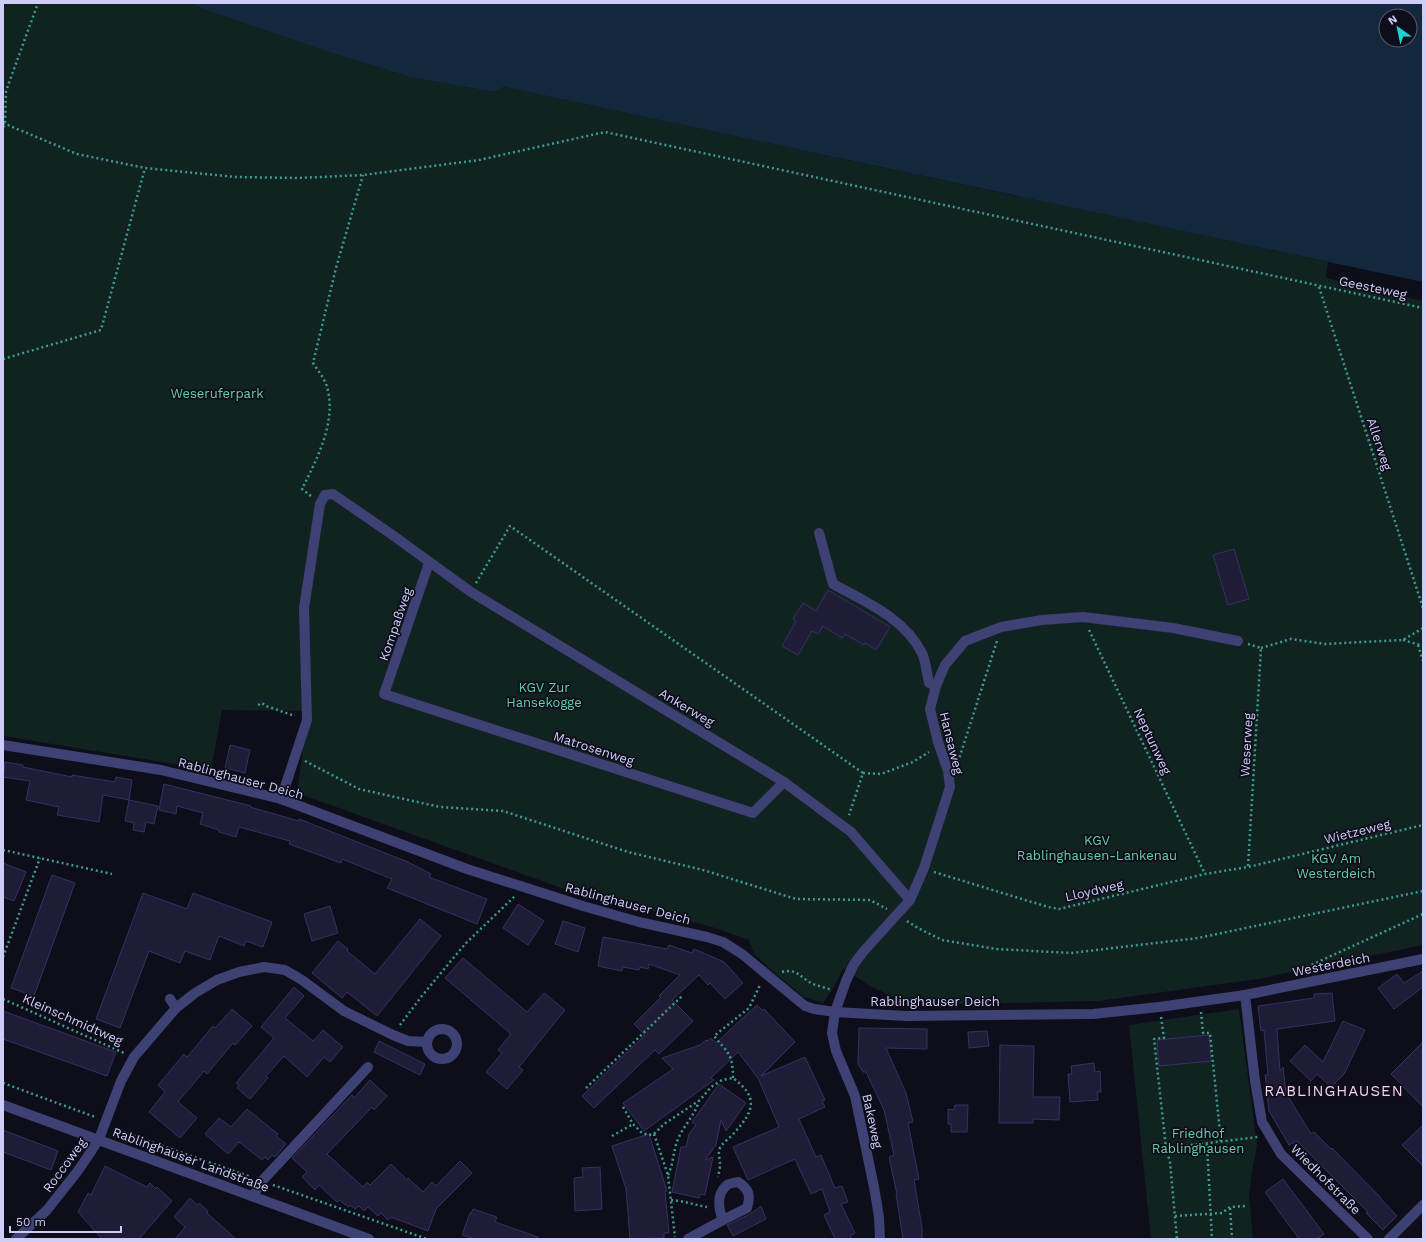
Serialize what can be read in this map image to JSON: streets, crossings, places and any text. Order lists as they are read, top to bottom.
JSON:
{
  "streets": {
    "street": [
      "Kompaßweg",
      "Ankerweg",
      "Hansaweg",
      "Matrosenweg",
      "Rablinghauser Deich",
      "Westerdeich",
      "Bakeweg",
      "Rablinghauser Landstraße",
      "Roccoweg",
      "Wiedhofstraße"
    ],
    "path": [
      "Geesteweg",
      "Allerweg",
      "Neptunweg",
      "Weserweg",
      "Wietzeweg",
      "Lloydweg",
      "Kleinschmidtweg"
    ]
  },
  "crossings": [
    ["Geesteweg", "Allerweg"],
    ["Kompaßweg", "Ankerweg"],
    ["Kompaßweg", "Matrosenweg"],
    ["Ankerweg", "Hansaweg"],
    ["Ankerweg", "Matrosenweg"],
    ["Neptunweg", "Hansaweg"],
    ["Neptunweg", "Lloydweg"],
    ["Hansaweg", "Rablinghauser Deich"],
    ["Hansaweg", "Lloydweg"],
    ["Hansaweg", "Bakeweg"],
    ["Weserweg", "Wietzeweg"],
    ["Weserweg", "Lloydweg"],
    ["Rablinghauser Deich", "Westerdeich"],
    ["Rablinghauser Deich", "Bakeweg"],
    ["Rablinghauser Deich", "Wiedhofstraße"],
    ["Wietzeweg", "Lloydweg"],
    ["Westerdeich", "Wiedhofstraße"],
    ["Kleinschmidtweg", "Roccoweg"],
    ["Rablinghauser Landstraße", "Roccoweg"]
  ],
  "districts": ["RABLINGHAUSEN"],
  "parks": [
    "Weseruferpark",
    "KGV Zur Hansekogge",
    "KGV Rablinghausen-Lankenau",
    "KGV Am Westerdeich",
    "Friedhof Rablinghausen"
  ],
  "scale_bar": "50 m",
  "north": "top left"
}
